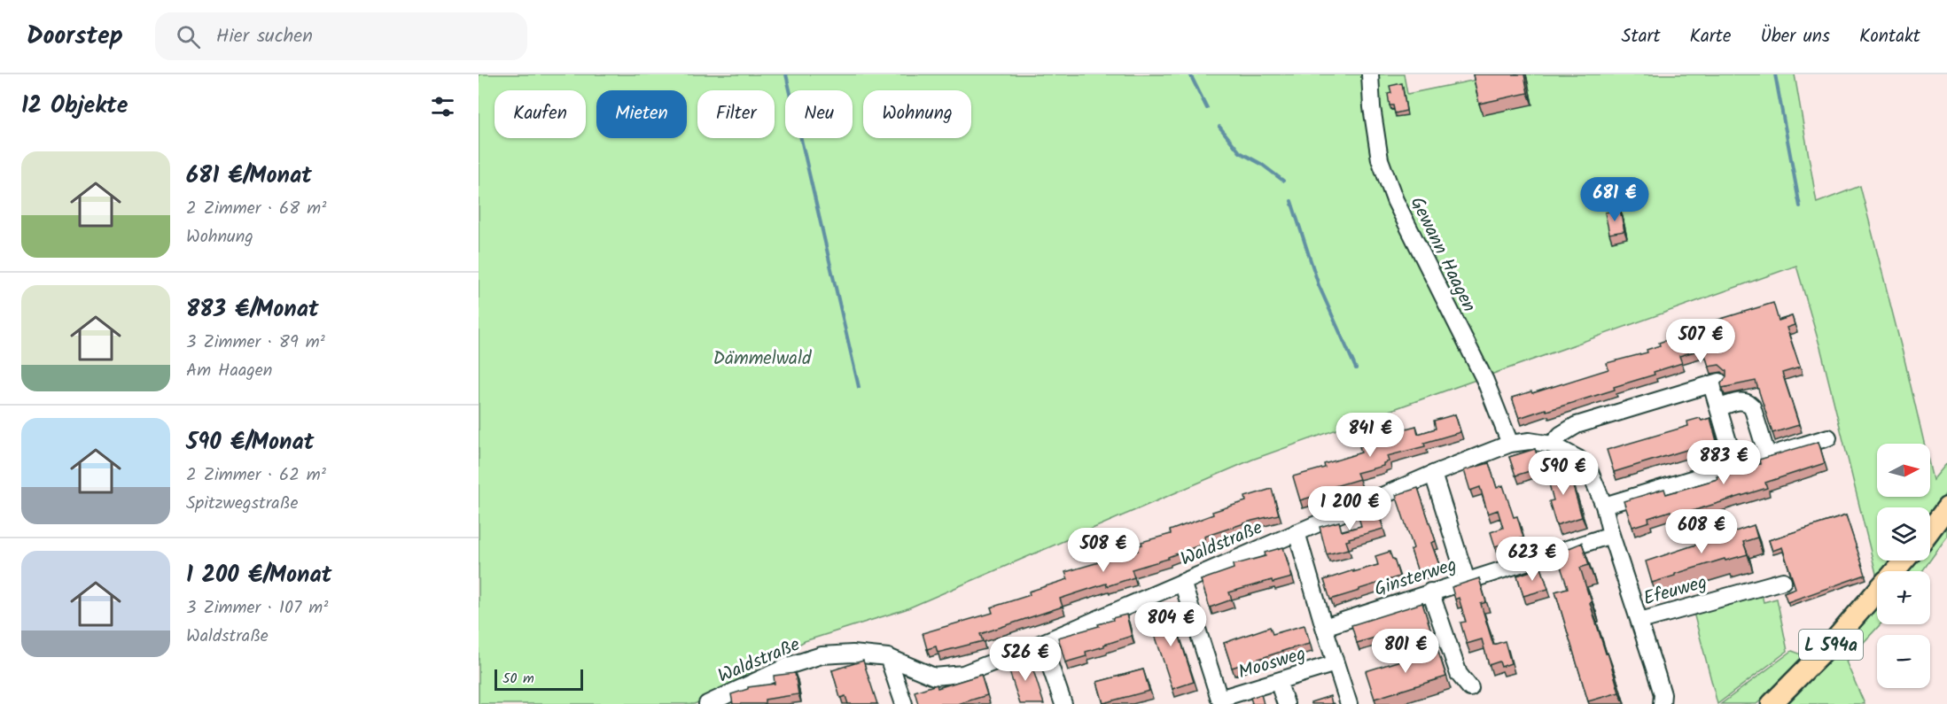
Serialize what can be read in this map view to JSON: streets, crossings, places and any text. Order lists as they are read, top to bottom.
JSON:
{
  "streets": {
    "main road": ["L 594a"],
    "street": [
      "Gewann Haagen",
      "Waldstraße",
      "Ginsterweg",
      "Efeuweg",
      "Moosweg"
    ]
  },
  "crossings": [
    ["Gewann Haagen", "Waldstraße"],
    ["Waldstraße", "Moosweg"]
  ],
  "parks": ["Dämmelwald"],
  "scale_bar": "50 m",
  "north": "right",
  "page": {
    "header": "Doorstep",
    "search": "Hier suchen",
    "nav": [
      "Start",
      "Karte",
      "Über uns",
      "Kontakt"
    ],
    "heading": "12 Objekte",
    "chip": [
      "Kaufen",
      "Mieten",
      "Filter",
      "Neu",
      "Wohnung"
    ],
    "list": [
      {
        "name": "681 €/Monat",
        "note": "2 Zimmer · 68 m² · Wohnung"
      },
      {
        "name": "883 €/Monat",
        "note": "3 Zimmer · 89 m² · Am Haagen"
      },
      {
        "name": "590 €/Monat",
        "note": "2 Zimmer · 62 m² · Spitzwegstraße"
      },
      {
        "name": "1 200 €/Monat",
        "note": "3 Zimmer · 107 m² · Waldstraße"
      }
    ],
    "price": [
      "681 €",
      "507 €",
      "841 €",
      "883 €",
      "590 €",
      "1 200 €",
      "608 €",
      "508 €",
      "623 €",
      "804 €",
      "801 €",
      "526 €"
    ],
    "map_buttons": ["+", "−"],
    "scale": "50 m"
  }
}
